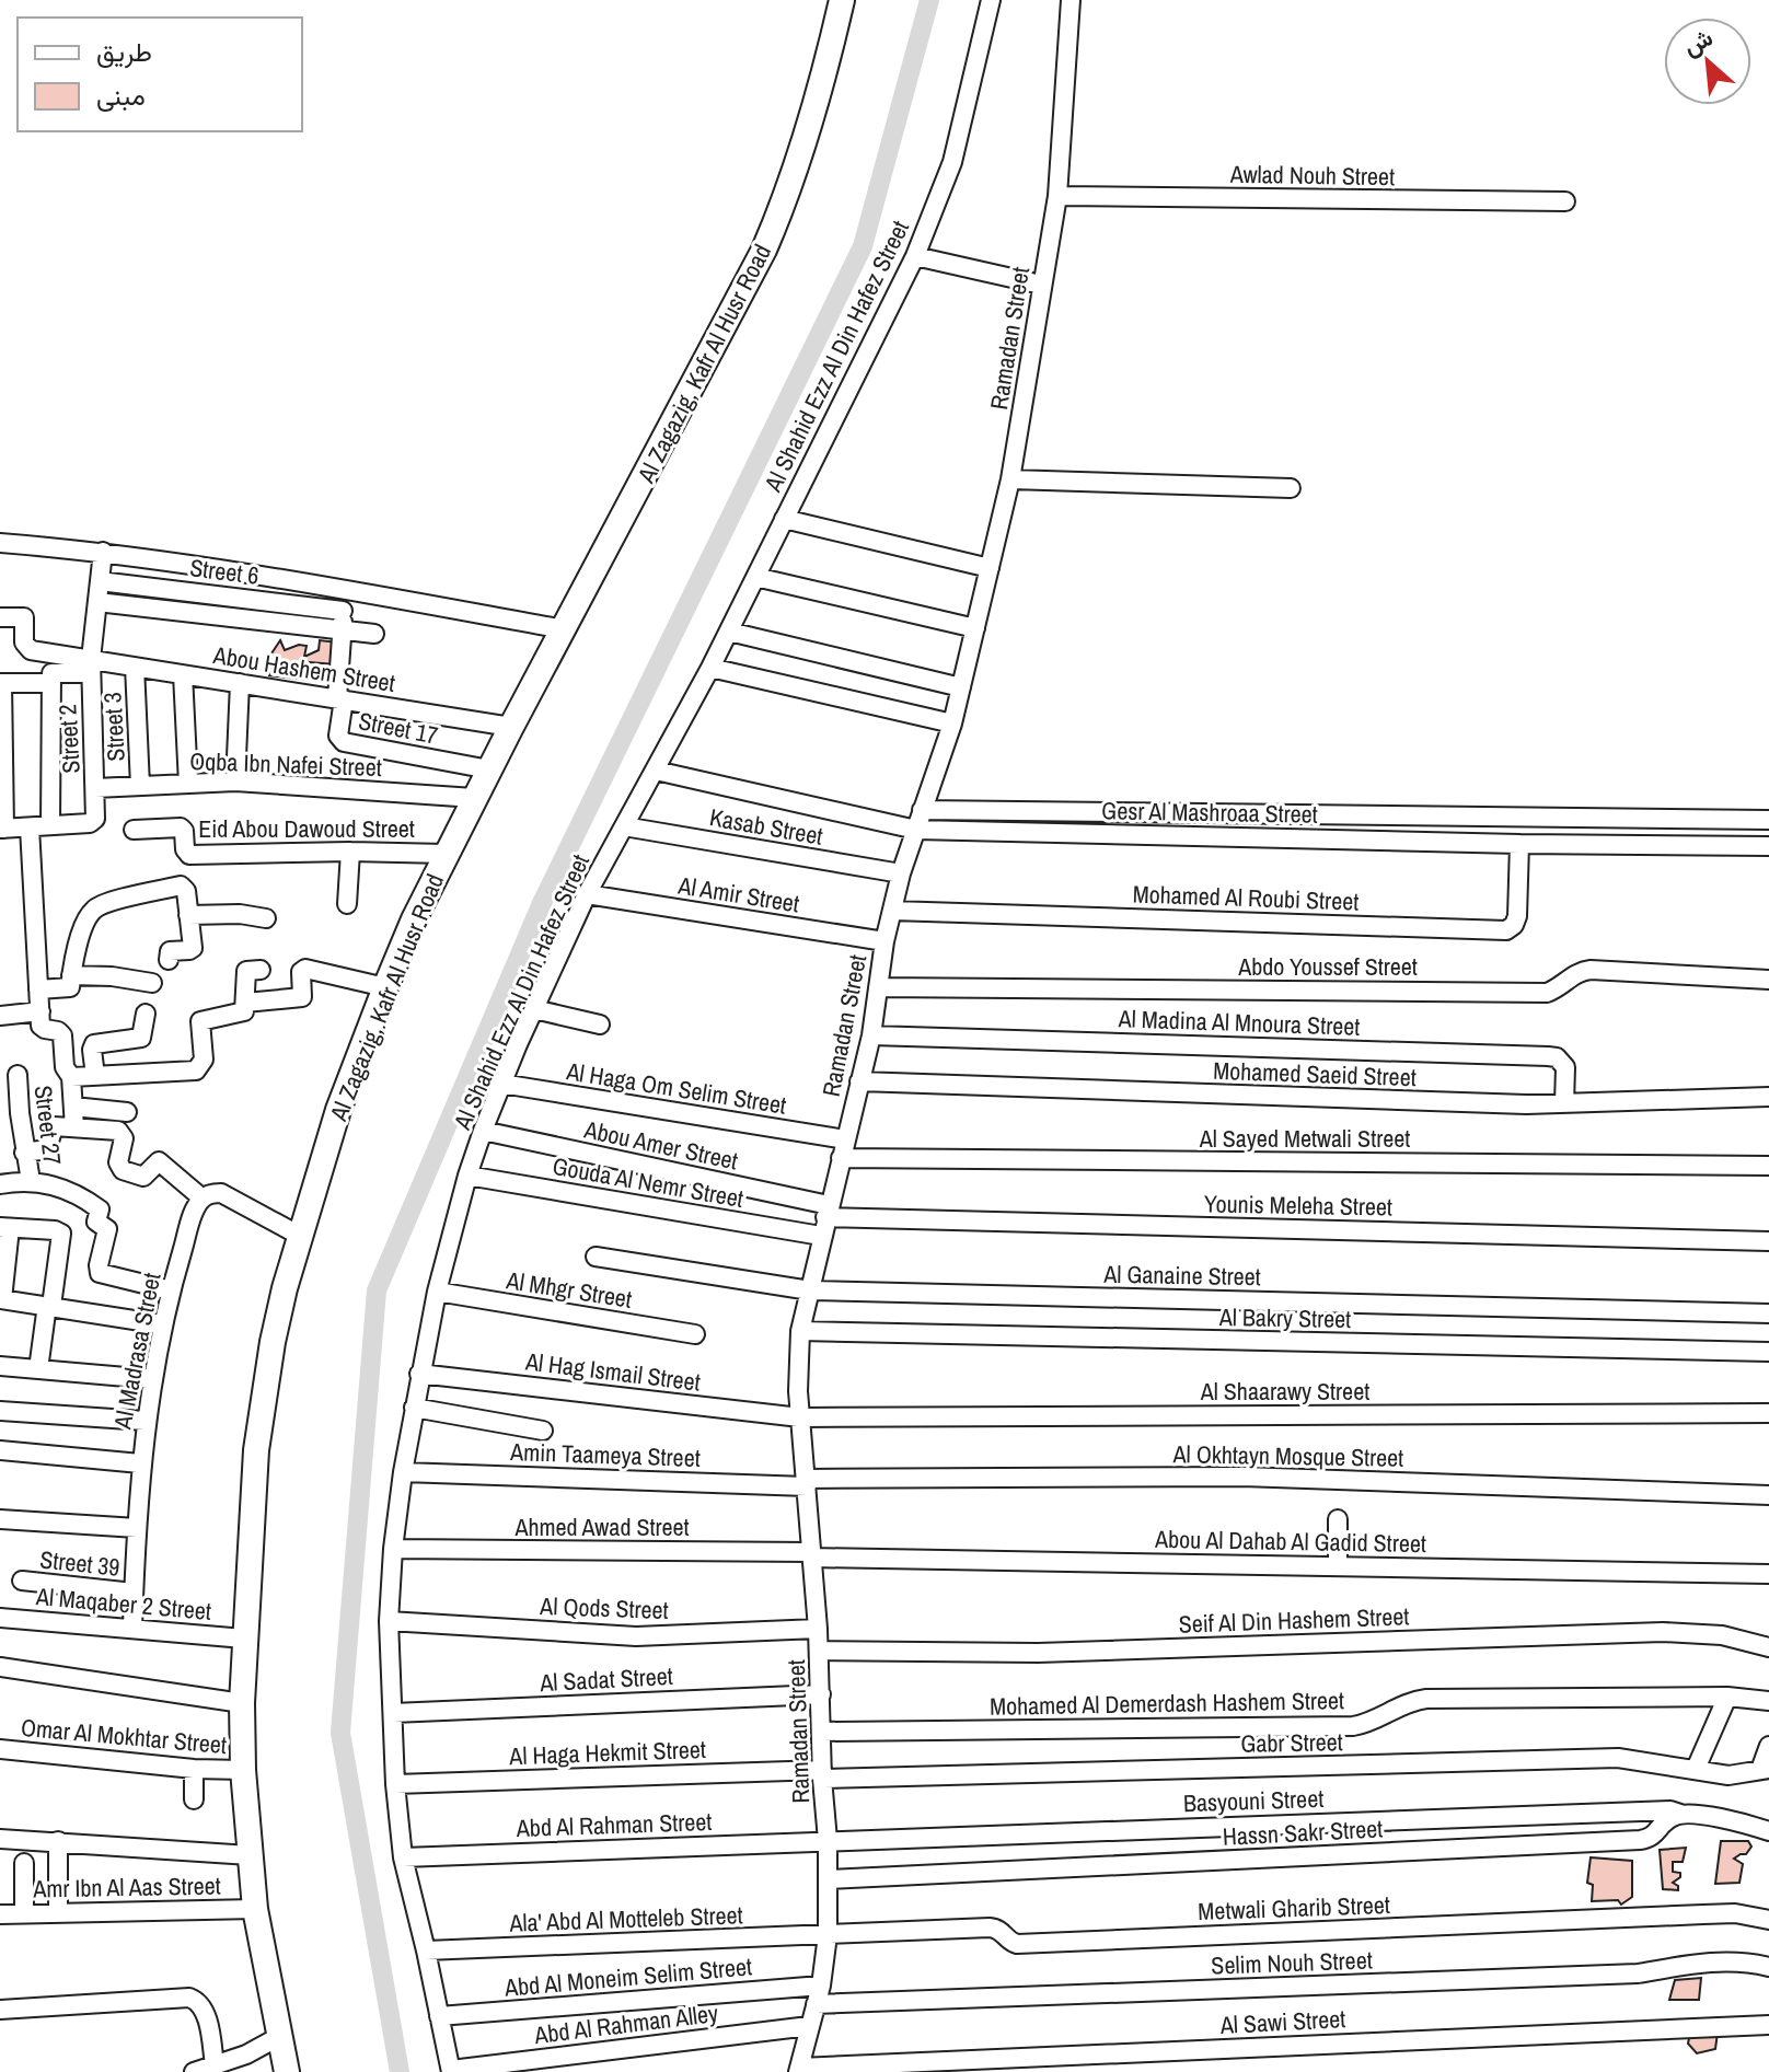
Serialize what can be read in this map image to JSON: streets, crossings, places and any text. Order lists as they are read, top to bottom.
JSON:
{
  "streets": {
    "main road": ["Al Zagazig, Kafr Al Husr Road"],
    "street": [
      "Awlad Nouh Street",
      "Ramadan Street",
      "Al Shahid Ezz Al Din Hafez Street",
      "Street 6",
      "Abou Hashem Street",
      "Street 3",
      "Street 17",
      "Street 2",
      "Oqba Ibn Nafei Street",
      "Gesr Al Mashroaa Street",
      "Kasab Street",
      "Eid Abou Dawoud Street",
      "Al Amir Street",
      "Mohamed Al Roubi Street",
      "Abdo Youssef Street",
      "Al Madina Al Mnoura Street",
      "Mohamed Saeid Street",
      "Al Haga Om Selim Street",
      "Street 27",
      "Al Sayed Metwali Street",
      "Abou Amer Street",
      "Gouda Al Nemr Street",
      "Younis Meleha Street",
      "Al Ganaine Street",
      "Al Mhgr Street",
      "Al Bakry Street",
      "Al Madrasa Street",
      "Al Hag Ismail Street",
      "Al Shaarawy Street",
      "Amin Taameya Street",
      "Al Okhtayn Mosque Street",
      "Ahmed Awad Street",
      "Abou Al Dahab Al Gadid Street",
      "Street 39",
      "Al Maqaber 2 Street",
      "Al Qods Street",
      "Seif Al Din Hashem Street",
      "Al Sadat Street",
      "Mohamed Al Demerdash Hashem Street",
      "Omar Al Mokhtar Street",
      "Gabr Street",
      "Al Haga Hekmit Street",
      "Basyouni Street",
      "Abd Al Rahman Street",
      "Hassn Sakr Street",
      "Amr Ibn Al Aas Street",
      "Metwali Gharib Street",
      "Ala' Abd Al Motteleb Street",
      "Selim Nouh Street",
      "Abd Al Moneim Selim Street",
      "Al Sawi Street",
      "Abd Al Rahman Alley"
    ]
  },
  "crossings": [
    ["Awlad Nouh Street", "Ramadan Street"],
    ["Ramadan Street", "Gesr Al Mashroaa Street"],
    ["Ramadan Street", "Kasab Street"],
    ["Ramadan Street", "Al Amir Street"],
    ["Ramadan Street", "Mohamed Al Roubi Street"],
    ["Ramadan Street", "Abdo Youssef Street"],
    ["Ramadan Street", "Al Madina Al Mnoura Street"],
    ["Ramadan Street", "Mohamed Saeid Street"],
    ["Ramadan Street", "Al Haga Om Selim Street"],
    ["Ramadan Street", "Al Sayed Metwali Street"],
    ["Ramadan Street", "Abou Amer Street"],
    ["Ramadan Street", "Gouda Al Nemr Street"],
    ["Ramadan Street", "Younis Meleha Street"],
    ["Ramadan Street", "Al Ganaine Street"],
    ["Ramadan Street", "Al Bakry Street"],
    ["Ramadan Street", "Al Hag Ismail Street"],
    ["Ramadan Street", "Al Shaarawy Street"],
    ["Ramadan Street", "Amin Taameya Street"],
    ["Ramadan Street", "Al Okhtayn Mosque Street"],
    ["Ramadan Street", "Ahmed Awad Street"],
    ["Ramadan Street", "Abou Al Dahab Al Gadid Street"],
    ["Ramadan Street", "Al Qods Street"],
    ["Ramadan Street", "Seif Al Din Hashem Street"],
    ["Ramadan Street", "Al Sadat Street"],
    ["Ramadan Street", "Mohamed Al Demerdash Hashem Street"],
    ["Ramadan Street", "Gabr Street"],
    ["Ramadan Street", "Al Haga Hekmit Street"],
    ["Ramadan Street", "Basyouni Street"],
    ["Ramadan Street", "Abd Al Rahman Street"],
    ["Ramadan Street", "Hassn Sakr Street"],
    ["Ramadan Street", "Metwali Gharib Street"],
    ["Ramadan Street", "Ala' Abd Al Motteleb Street"],
    ["Ramadan Street", "Selim Nouh Street"],
    ["Ramadan Street", "Abd Al Moneim Selim Street"],
    ["Ramadan Street", "Al Sawi Street"],
    ["Ramadan Street", "Abd Al Rahman Alley"],
    ["Al Shahid Ezz Al Din Hafez Street", "Gesr Al Mashroaa Street"],
    ["Al Shahid Ezz Al Din Hafez Street", "Kasab Street"],
    ["Al Shahid Ezz Al Din Hafez Street", "Al Amir Street"],
    ["Al Shahid Ezz Al Din Hafez Street", "Al Haga Om Selim Street"],
    ["Al Shahid Ezz Al Din Hafez Street", "Abou Amer Street"],
    ["Al Shahid Ezz Al Din Hafez Street", "Gouda Al Nemr Street"],
    ["Al Shahid Ezz Al Din Hafez Street", "Al Mhgr Street"],
    ["Al Shahid Ezz Al Din Hafez Street", "Al Hag Ismail Street"],
    ["Al Shahid Ezz Al Din Hafez Street", "Amin Taameya Street"],
    ["Al Shahid Ezz Al Din Hafez Street", "Ahmed Awad Street"],
    ["Al Shahid Ezz Al Din Hafez Street", "Al Qods Street"],
    ["Al Shahid Ezz Al Din Hafez Street", "Al Sadat Street"],
    ["Al Shahid Ezz Al Din Hafez Street", "Al Haga Hekmit Street"],
    ["Al Shahid Ezz Al Din Hafez Street", "Abd Al Rahman Street"],
    ["Al Shahid Ezz Al Din Hafez Street", "Ala' Abd Al Motteleb Street"],
    ["Al Shahid Ezz Al Din Hafez Street", "Abd Al Moneim Selim Street"],
    ["Al Shahid Ezz Al Din Hafez Street", "Abd Al Rahman Alley"],
    ["Al Zagazig, Kafr Al Husr Road", "Abou Hashem Street"],
    ["Al Zagazig, Kafr Al Husr Road", "Street 17"],
    ["Al Zagazig, Kafr Al Husr Road", "Oqba Ibn Nafei Street"],
    ["Al Zagazig, Kafr Al Husr Road", "Eid Abou Dawoud Street"],
    ["Al Zagazig, Kafr Al Husr Road", "Al Maqaber 2 Street"],
    ["Al Zagazig, Kafr Al Husr Road", "Omar Al Mokhtar Street"],
    ["Al Zagazig, Kafr Al Husr Road", "Amr Ibn Al Aas Street"],
    ["Street 6", "Street 2"],
    ["Abou Hashem Street", "Street 3"],
    ["Abou Hashem Street", "Street 17"],
    ["Abou Hashem Street", "Street 2"],
    ["Street 3", "Oqba Ibn Nafei Street"],
    ["Street 2", "Oqba Ibn Nafei Street"],
    ["Gesr Al Mashroaa Street", "Mohamed Al Roubi Street"],
    ["Al Madina Al Mnoura Street", "Mohamed Saeid Street"],
    ["Al Haga Om Selim Street", "Al Sayed Metwali Street"],
    ["Abou Amer Street", "Younis Meleha Street"],
    ["Al Madrasa Street", "Street 39"],
    ["Al Madrasa Street", "Al Maqaber 2 Street"],
    ["Al Hag Ismail Street", "Al Shaarawy Street"],
    ["Amin Taameya Street", "Al Okhtayn Mosque Street"],
    ["Ahmed Awad Street", "Abou Al Dahab Al Gadid Street"],
    ["Gabr Street", "Al Haga Hekmit Street"],
    ["Basyouni Street", "Abd Al Rahman Street"],
    ["Basyouni Street", "Hassn Sakr Street"],
    ["Metwali Gharib Street", "Ala' Abd Al Motteleb Street"]
  ],
  "legend": ["طريق", "مبنى"],
  "north": "top left"
}
